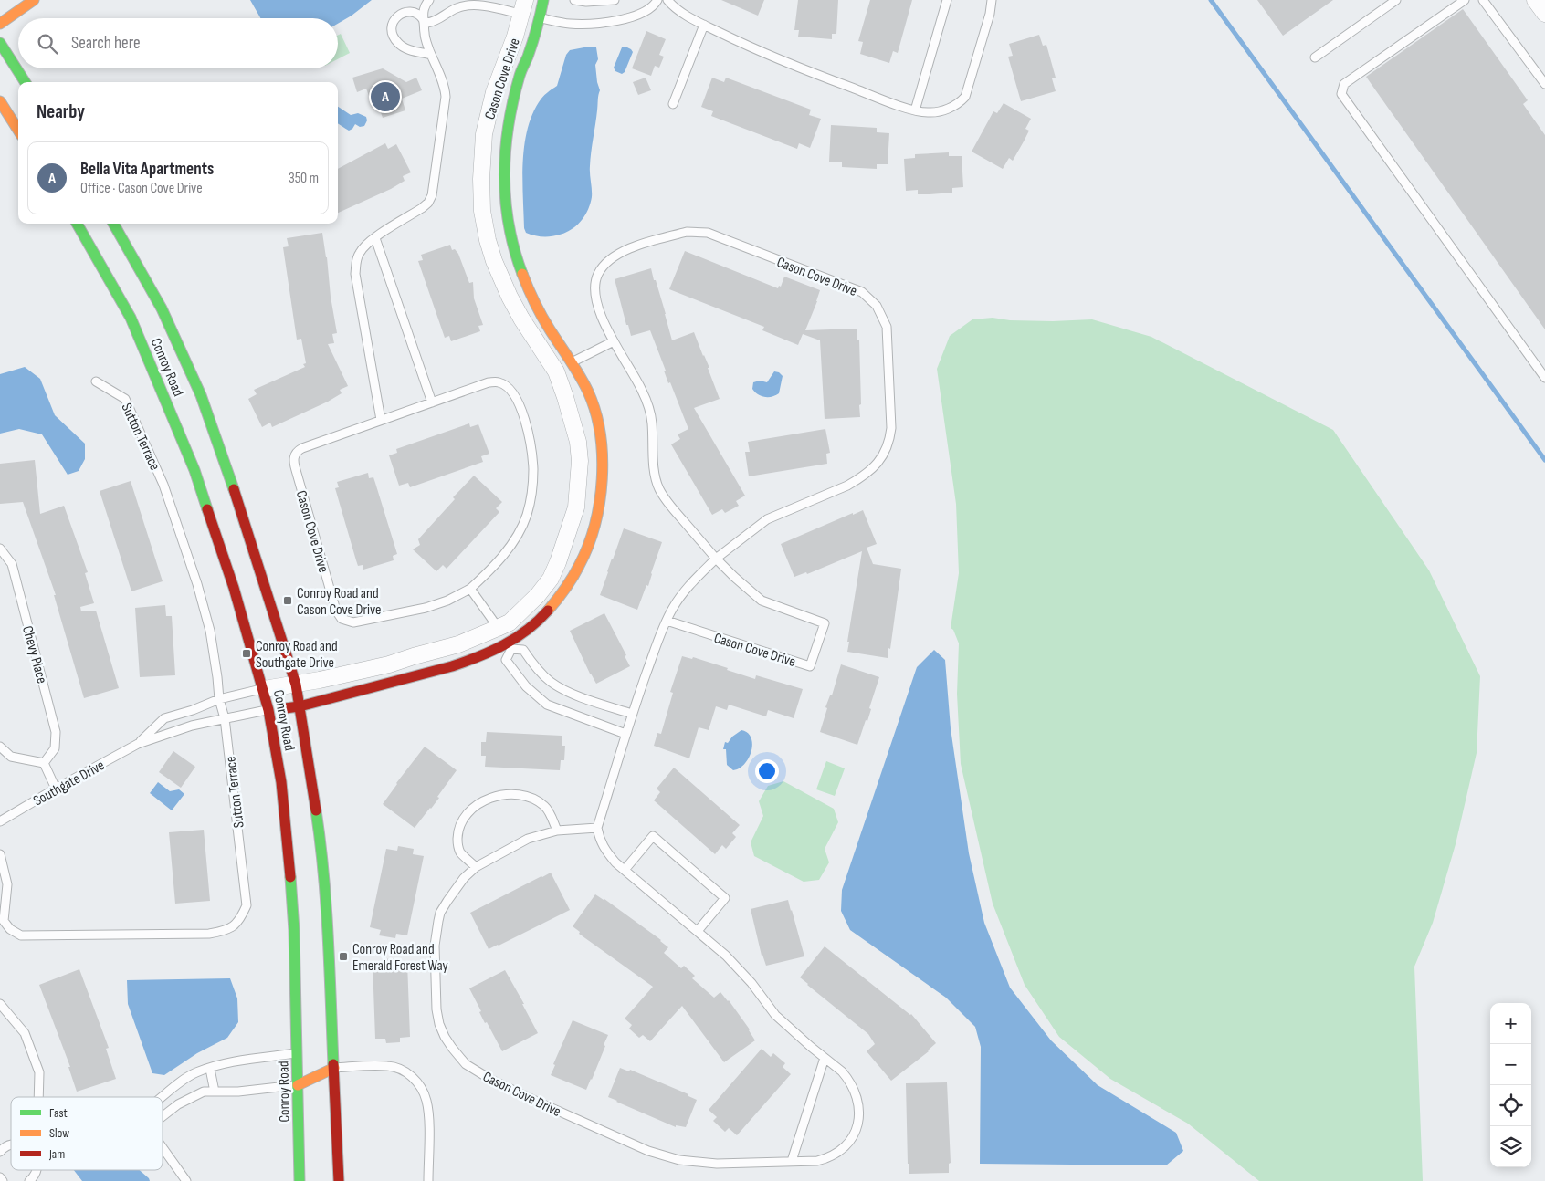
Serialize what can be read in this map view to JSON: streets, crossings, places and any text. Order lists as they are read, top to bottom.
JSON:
{
  "streets": {
    "main road": ["Cason Cove Drive", "Conroy Road"],
    "lane": ["Sutton Terrace", "Chevy Place", "Southgate Drive"]
  },
  "crossings": [
    ["Cason Cove Drive", "Conroy Road"],
    ["Cason Cove Drive", "Southgate Drive"],
    ["Conroy Road", "Southgate Drive"],
    ["Sutton Terrace", "Southgate Drive"]
  ],
  "places": {
    "transit": ["Conroy Road and Cason Cove Drive", "Conroy Road and Southgate Drive", "Conroy Road and Emerald Forest Way"]
  },
  "legend": ["Fast", "Slow", "Jam"],
  "page": {
    "search": "Search here",
    "pins": "A",
    "heading": "Nearby",
    "list": [
      {
        "mark": "A",
        "name": "Bella Vita Apartments",
        "note": "Office · Cason Cove Drive",
        "value": "350 m"
      }
    ],
    "map_buttons": ["+", "−"]
  }
}
